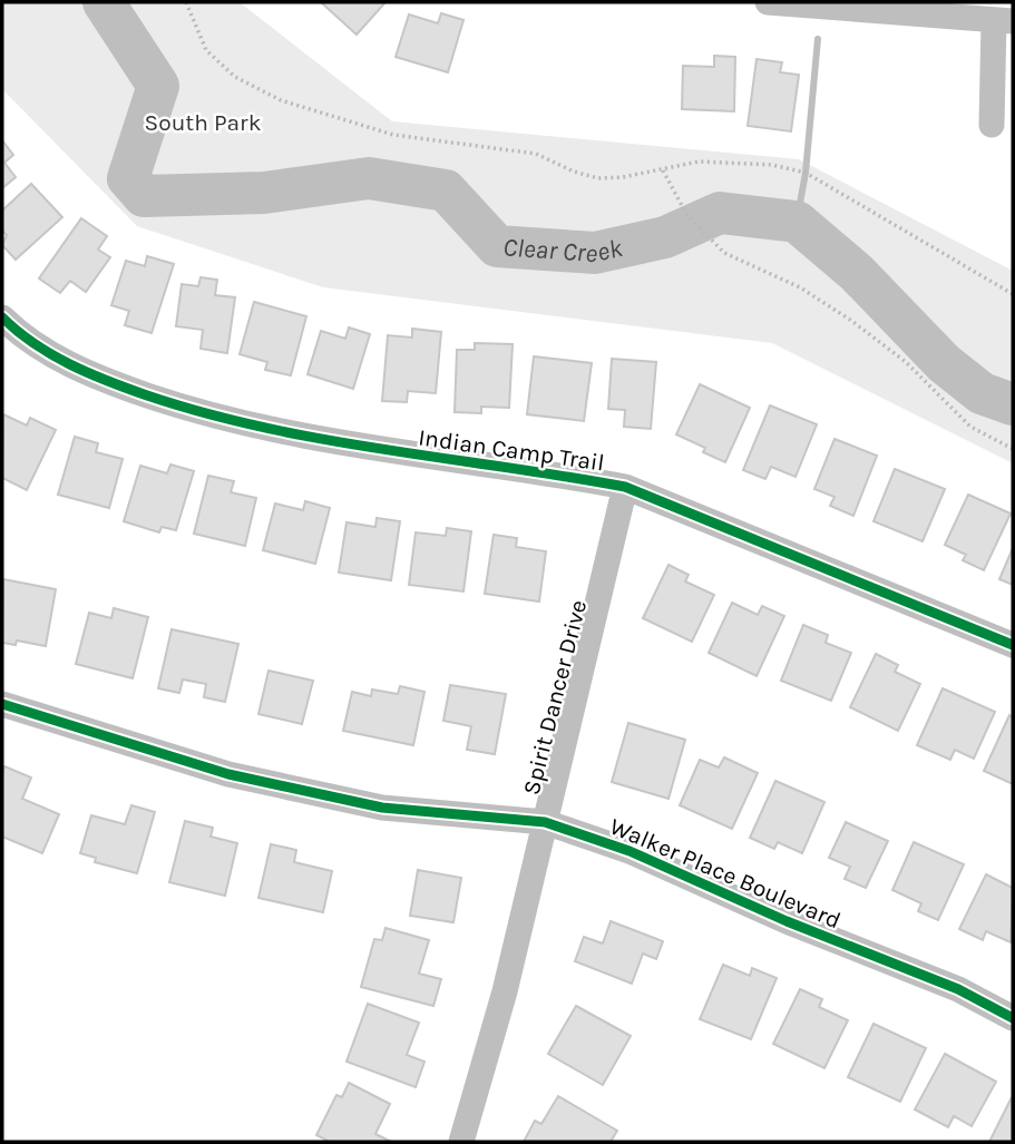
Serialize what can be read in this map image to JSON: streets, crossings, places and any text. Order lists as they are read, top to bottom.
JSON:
{
  "streets": {
    "street": ["Indian Camp Trail", "Spirit Dancer Drive", "Walker Place Boulevard"]
  },
  "crossings": [
    ["Indian Camp Trail", "Spirit Dancer Drive"],
    ["Spirit Dancer Drive", "Walker Place Boulevard"]
  ],
  "water": ["Clear Creek"],
  "parks": ["South Park"]
}
